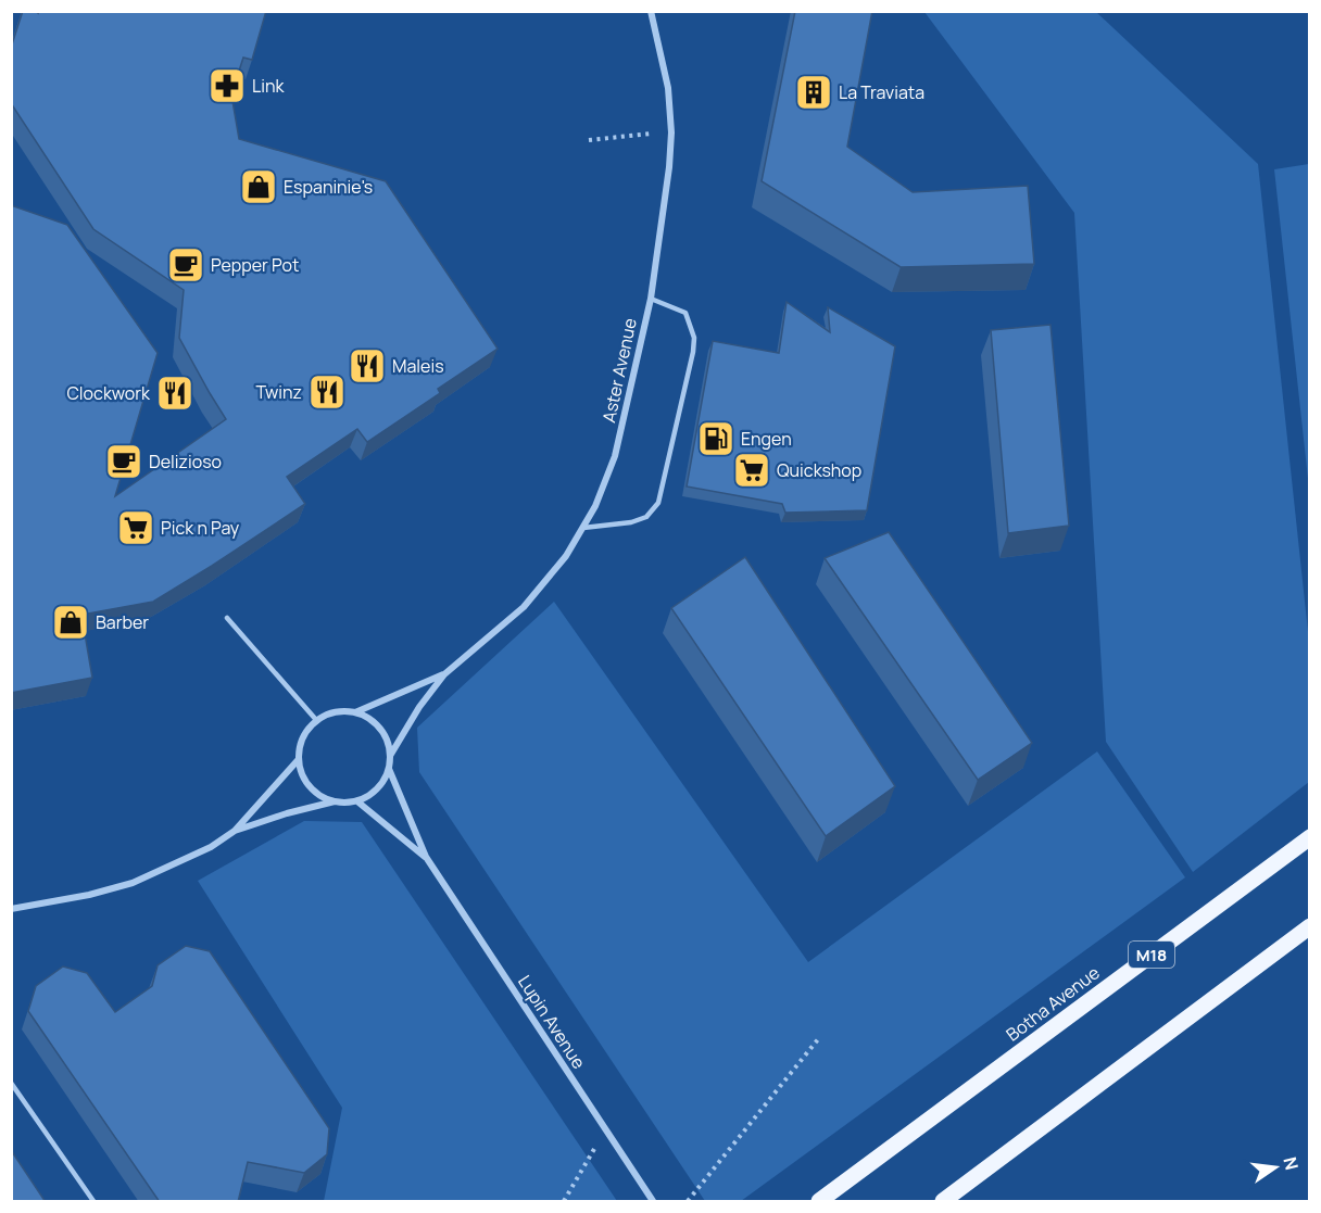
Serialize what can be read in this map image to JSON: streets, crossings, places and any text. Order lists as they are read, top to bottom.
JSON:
{
  "streets": {
    "main road": ["M18", "Botha Avenue"],
    "street": ["Aster Avenue", "Lupin Avenue"]
  },
  "crossings": [
    ["Aster Avenue", "Lupin Avenue"]
  ],
  "places": {
    "pharmacy": ["Link"],
    "building": ["La Traviata"],
    "shop": ["Espaninie's", "Barber"],
    "cafe": ["Pepper Pot", "Delizioso"],
    "restaurant": ["Maleis", "Twinz", "Clockwork"],
    "fuel station": ["Engen"],
    "supermarket": ["Quickshop", "Pick n Pay"]
  },
  "north": "right"
}
